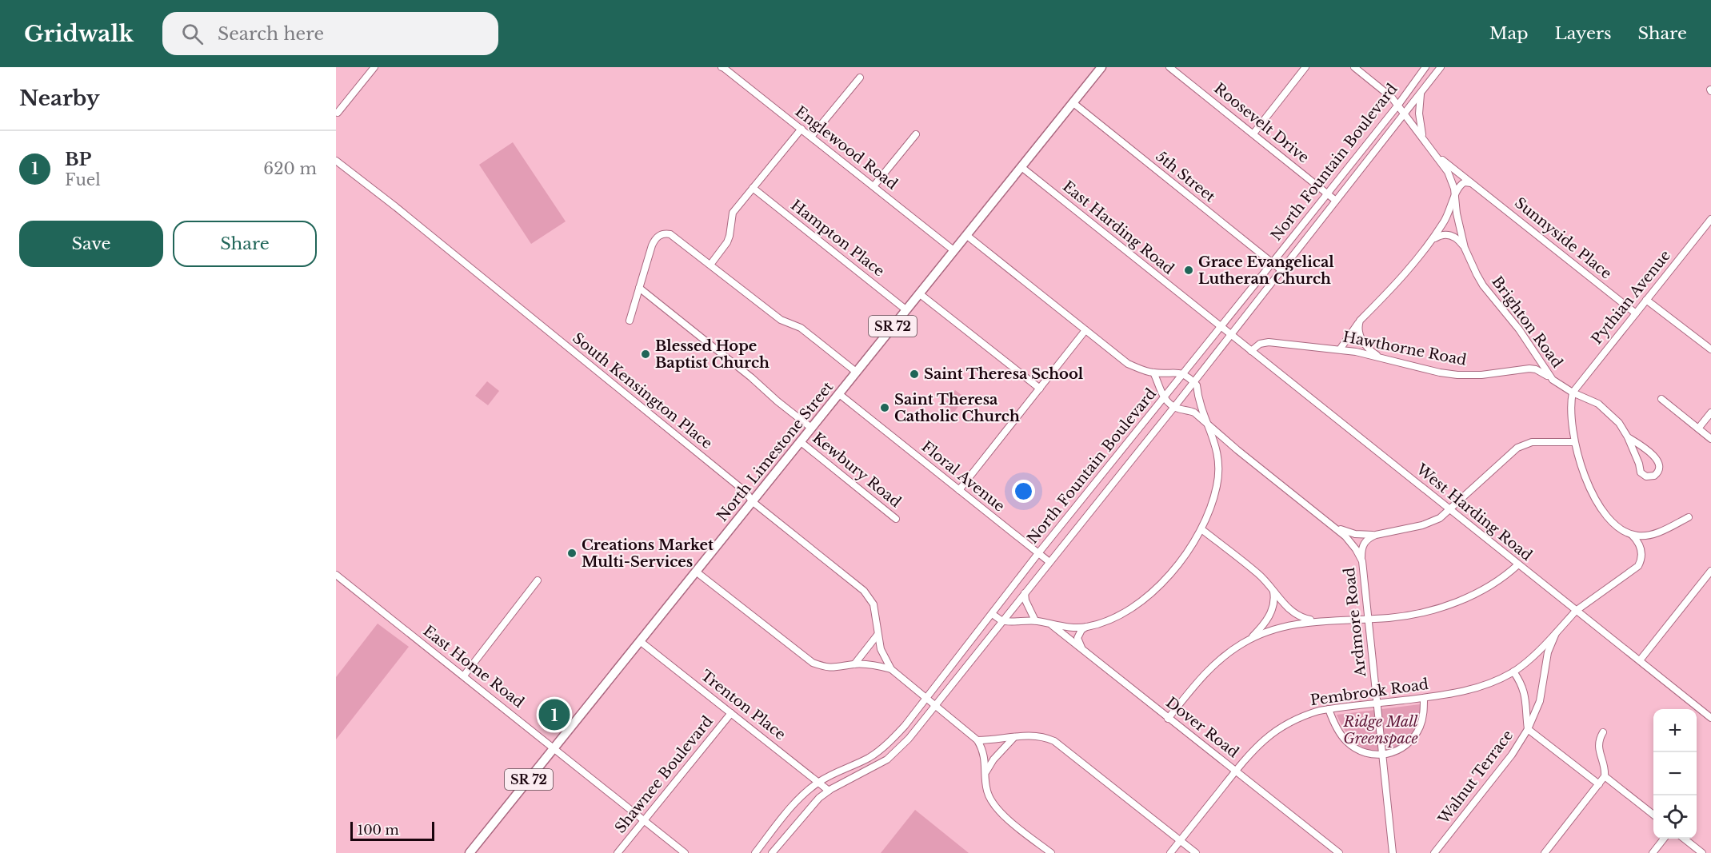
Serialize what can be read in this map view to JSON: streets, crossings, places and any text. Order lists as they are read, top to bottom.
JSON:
{
  "streets": {
    "main road": ["SR 72", "North Limestone Street"],
    "street": [
      "Roosevelt Drive",
      "Englewood Road",
      "North Fountain Boulevard",
      "5th Street",
      "East Harding Road",
      "Hampton Place",
      "Sunnyside Place",
      "Pythian Avenue",
      "Brighton Road",
      "Hawthorne Road",
      "South Kensington Place",
      "Kewbury Road",
      "Floral Avenue",
      "West Harding Road",
      "Ardmore Road",
      "East Home Road",
      "Pembrook Road",
      "Trenton Place",
      "Dover Road",
      "Shawnee Boulevard",
      "Walnut Terrace"
    ]
  },
  "crossings": [
    ["Roosevelt Drive", "North Fountain Boulevard"],
    ["Englewood Road", "North Limestone Street"],
    ["North Fountain Boulevard", "5th Street"],
    ["North Fountain Boulevard", "East Harding Road"],
    ["North Fountain Boulevard", "Brighton Road"],
    ["North Fountain Boulevard", "Floral Avenue"],
    ["North Fountain Boulevard", "West Harding Road"],
    ["North Fountain Boulevard", "Ardmore Road"],
    ["North Fountain Boulevard", "Trenton Place"],
    ["5th Street", "North Limestone Street"],
    ["East Harding Road", "North Limestone Street"],
    ["East Harding Road", "West Harding Road"],
    ["Hampton Place", "North Limestone Street"],
    ["Sunnyside Place", "Pythian Avenue"],
    ["Sunnyside Place", "Brighton Road"],
    ["Pythian Avenue", "Brighton Road"],
    ["Brighton Road", "Hawthorne Road"],
    ["Hawthorne Road", "West Harding Road"],
    ["South Kensington Place", "North Limestone Street"],
    ["North Limestone Street", "Kewbury Road"],
    ["North Limestone Street", "Floral Avenue"],
    ["North Limestone Street", "East Home Road"],
    ["North Limestone Street", "Trenton Place"],
    ["West Harding Road", "Walnut Terrace"],
    ["Ardmore Road", "Pembrook Road"],
    ["East Home Road", "Shawnee Boulevard"],
    ["Pembrook Road", "Dover Road"],
    ["Pembrook Road", "Walnut Terrace"],
    ["Trenton Place", "Shawnee Boulevard"]
  ],
  "parks": ["Ridge Mall Greenspace"],
  "places": [
    "Grace Evangelical Lutheran Church",
    "Blessed Hope Baptist Church",
    "Saint Theresa School",
    "Saint Theresa Catholic Church",
    "Creations Market Multi-Services"
  ],
  "scale_bar": "100 m",
  "page": {
    "header": "Gridwalk",
    "search": "Search here",
    "nav": ["Map", "Layers", "Share"],
    "heading": "Nearby",
    "list": [
      {
        "mark": "1",
        "name": "BP",
        "note": "Fuel",
        "value": "620 m"
      }
    ],
    "buttons": ["Save", "Share"],
    "pins": "1",
    "map_buttons": ["+", "−"],
    "scale": "100 m"
  }
}
